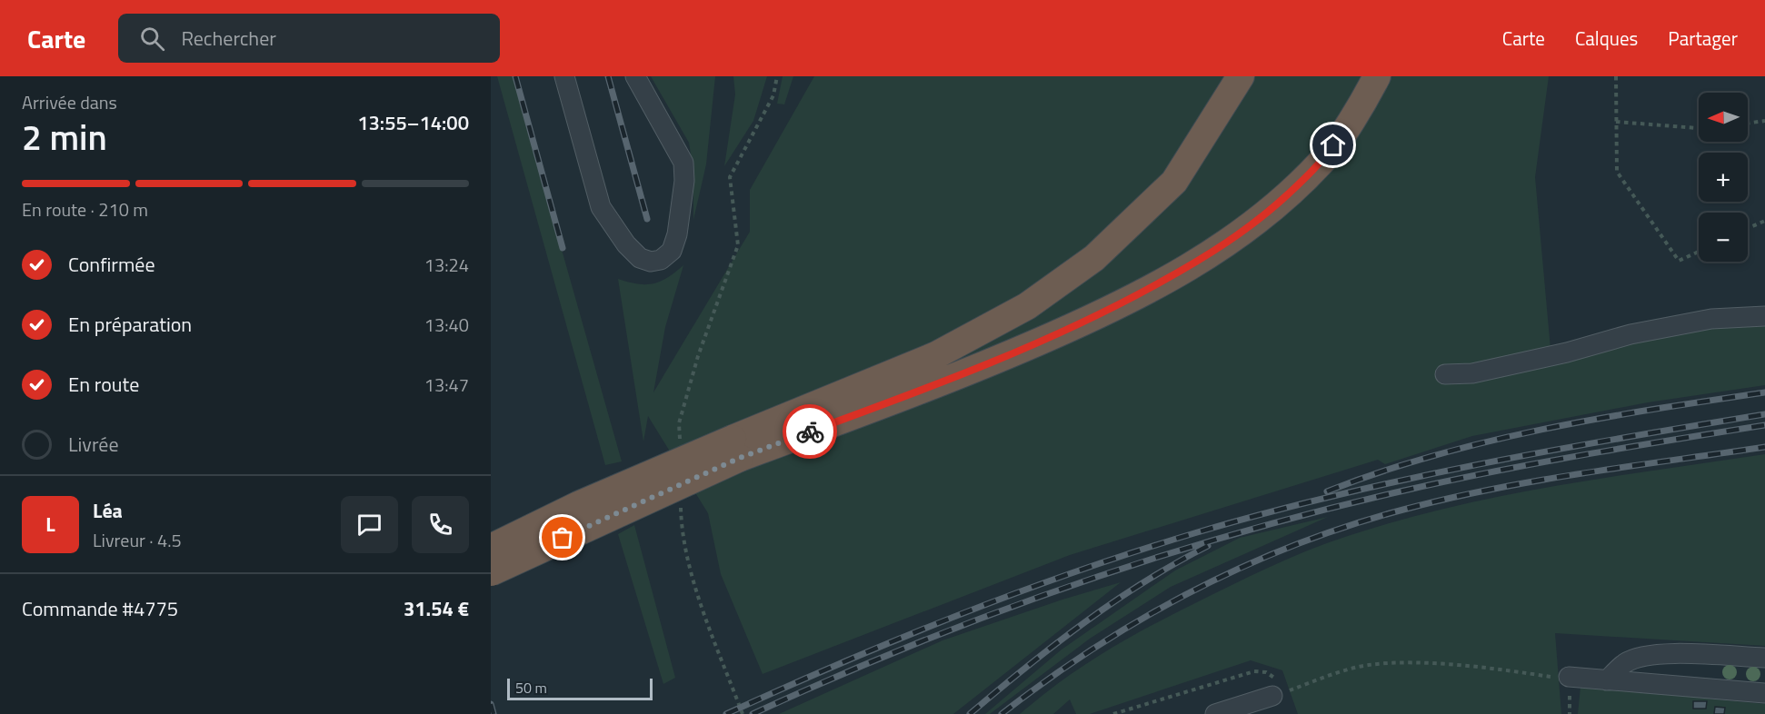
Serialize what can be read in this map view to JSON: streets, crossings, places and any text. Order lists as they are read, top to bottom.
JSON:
{
  "scale_bar": "50 m",
  "north": "left",
  "page": {
    "header": "Carte",
    "search": "Rechercher",
    "nav": ["Carte", "Calques", "Partager"],
    "heading": ["2 min", "Arrivée dans", "13:55–14:00"],
    "panel": [
      "Léa",
      "Livreur · 4.5",
      "Commande #4775",
      "31.54 €"
    ],
    "map_buttons": ["+", "−"],
    "bar": "En route · 210 m",
    "list": [
      ["Confirmée", "13:24"],
      ["En préparation", "13:40"],
      ["En route", "13:47"],
      "Livrée"
    ],
    "round": "L",
    "scale": "50 m"
  }
}
